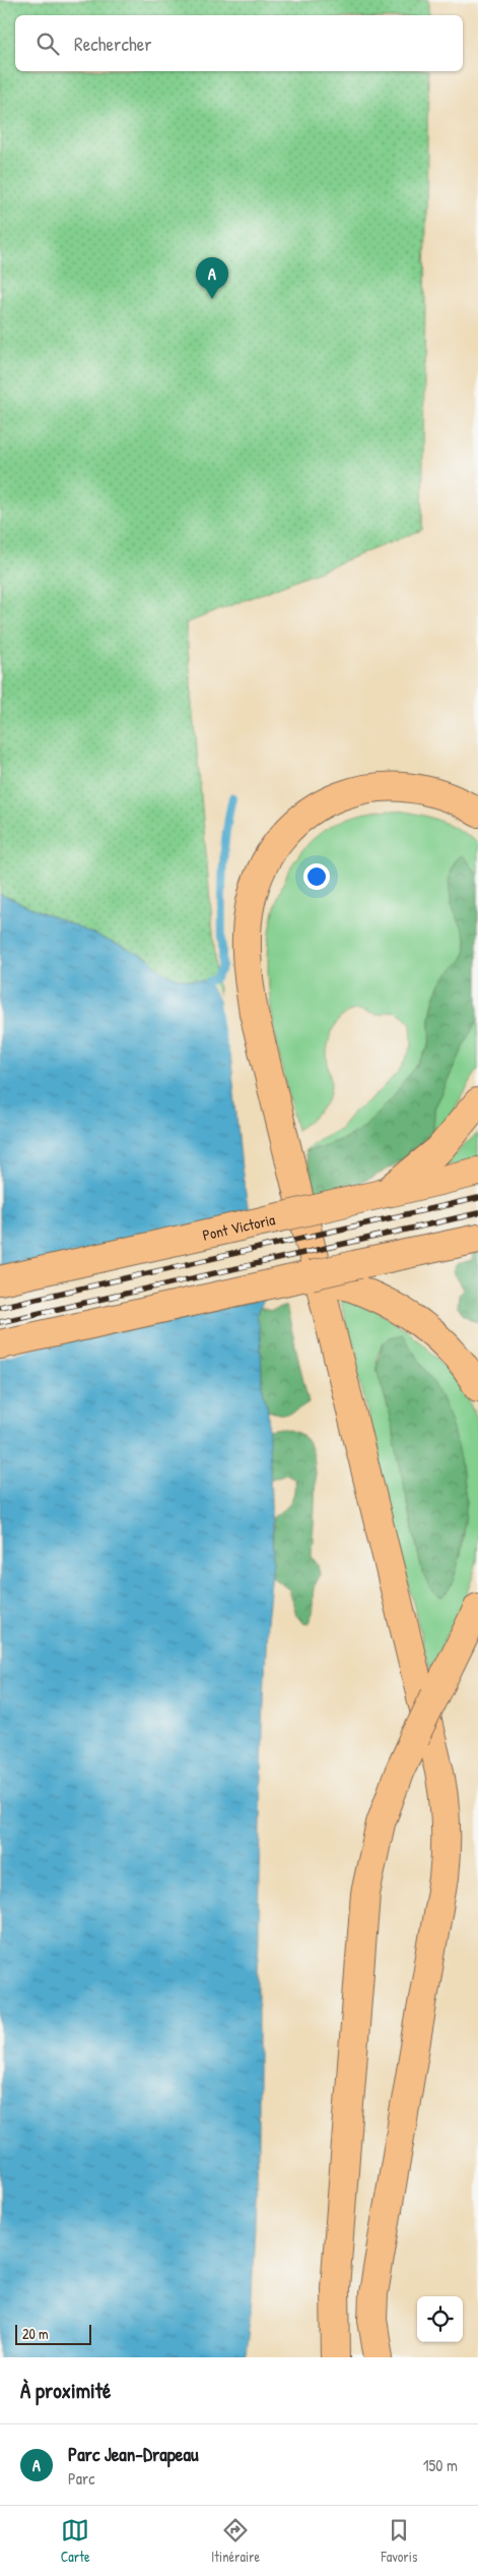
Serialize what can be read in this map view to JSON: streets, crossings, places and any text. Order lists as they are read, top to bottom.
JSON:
{
  "streets": {
    "main road": ["Pont Victoria"]
  },
  "scale_bar": "20 m",
  "page": {
    "search": "Rechercher",
    "pins": "A",
    "scale": "20 m",
    "heading": "À proximité",
    "list": [
      {
        "mark": "A",
        "name": "Parc Jean-Drapeau",
        "note": "Parc",
        "value": "150 m"
      }
    ],
    "nav": ["Carte", "Itinéraire", "Favoris"]
  }
}
